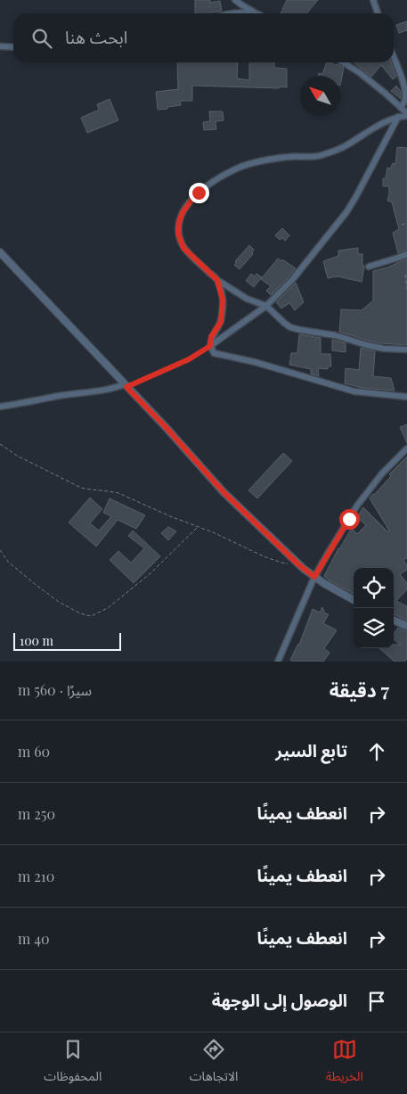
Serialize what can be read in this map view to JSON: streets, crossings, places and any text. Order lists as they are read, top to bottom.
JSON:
{
  "scale_bar": "100 m",
  "north": "top left",
  "page": {
    "search": "ابحث هنا",
    "scale": "100 m",
    "heading": ["7 دقيقة", "سيرًا · 560 m"],
    "list": [
      ["تابع السير", "60 m"],
      ["انعطف يمينًا", "250 m"],
      ["انعطف يمينًا", "210 m"],
      ["انعطف يمينًا", "40 m"],
      "الوصول إلى الوجهة"
    ],
    "nav": ["الخريطة", "الاتجاهات", "المحفوظات"]
  }
}
